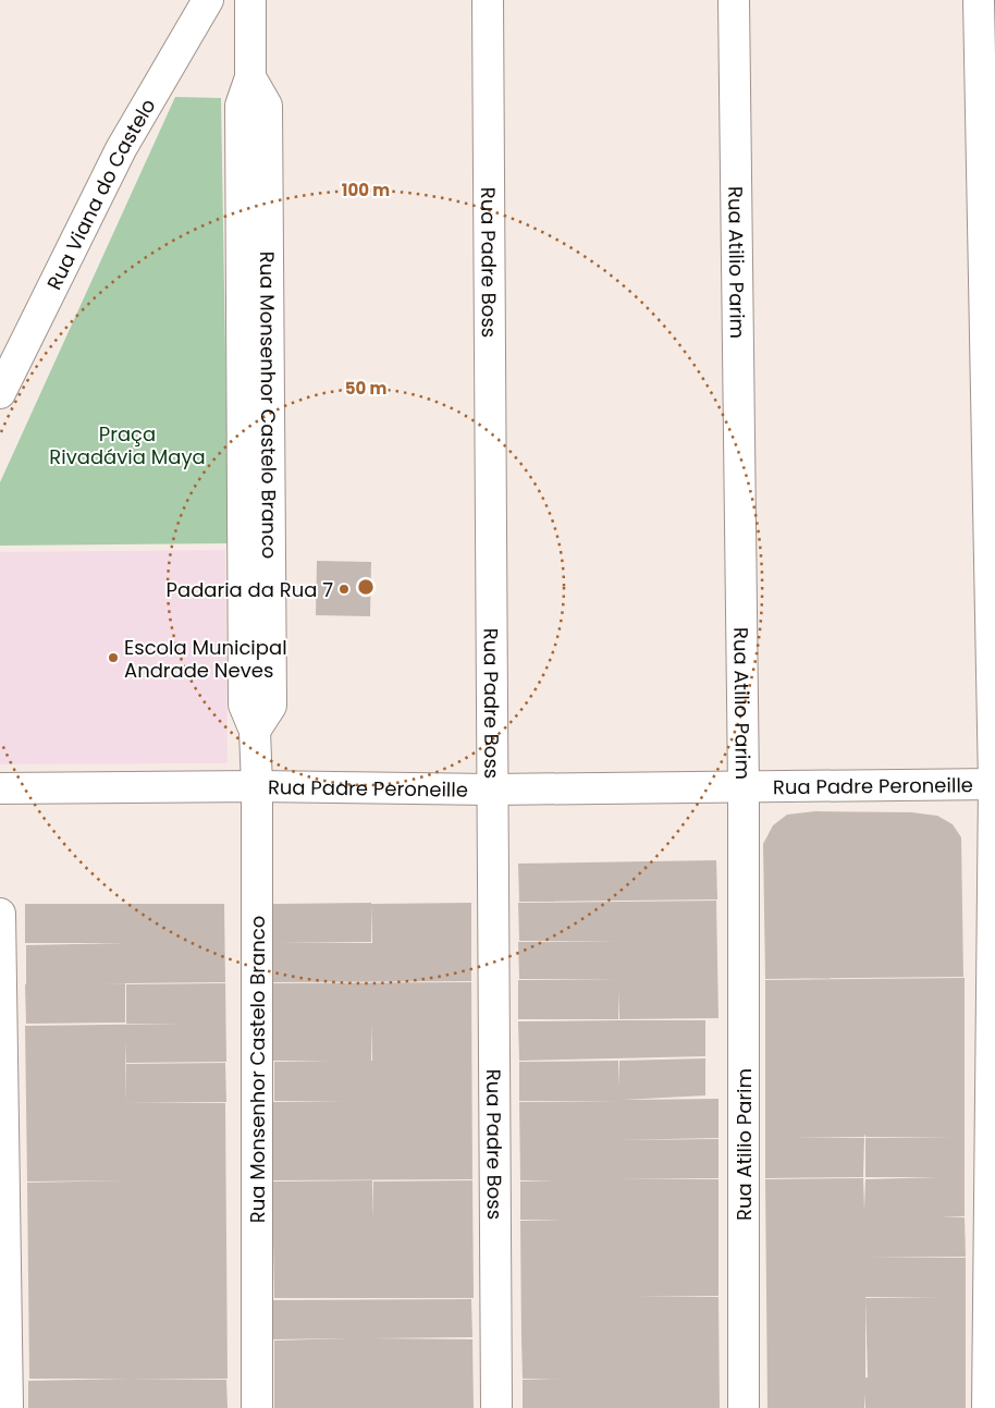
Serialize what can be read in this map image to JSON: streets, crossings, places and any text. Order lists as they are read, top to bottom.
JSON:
{
  "streets": {
    "street": [
      "Rua Viana do Castelo",
      "Rua Padre Boss",
      "Rua Atilio Parim",
      "Rua Monsenhor Castelo Branco",
      "Rua Padre Peroneille"
    ]
  },
  "crossings": [
    ["Rua Padre Boss", "Rua Padre Peroneille"],
    ["Rua Atilio Parim", "Rua Padre Peroneille"],
    ["Rua Monsenhor Castelo Branco", "Rua Padre Peroneille"]
  ],
  "parks": ["Praça Rivadávia Maya"],
  "places": ["Padaria da Rua 7", "Escola Municipal Andrade Neves"],
  "rings": ["100 m", "50 m"]
}
